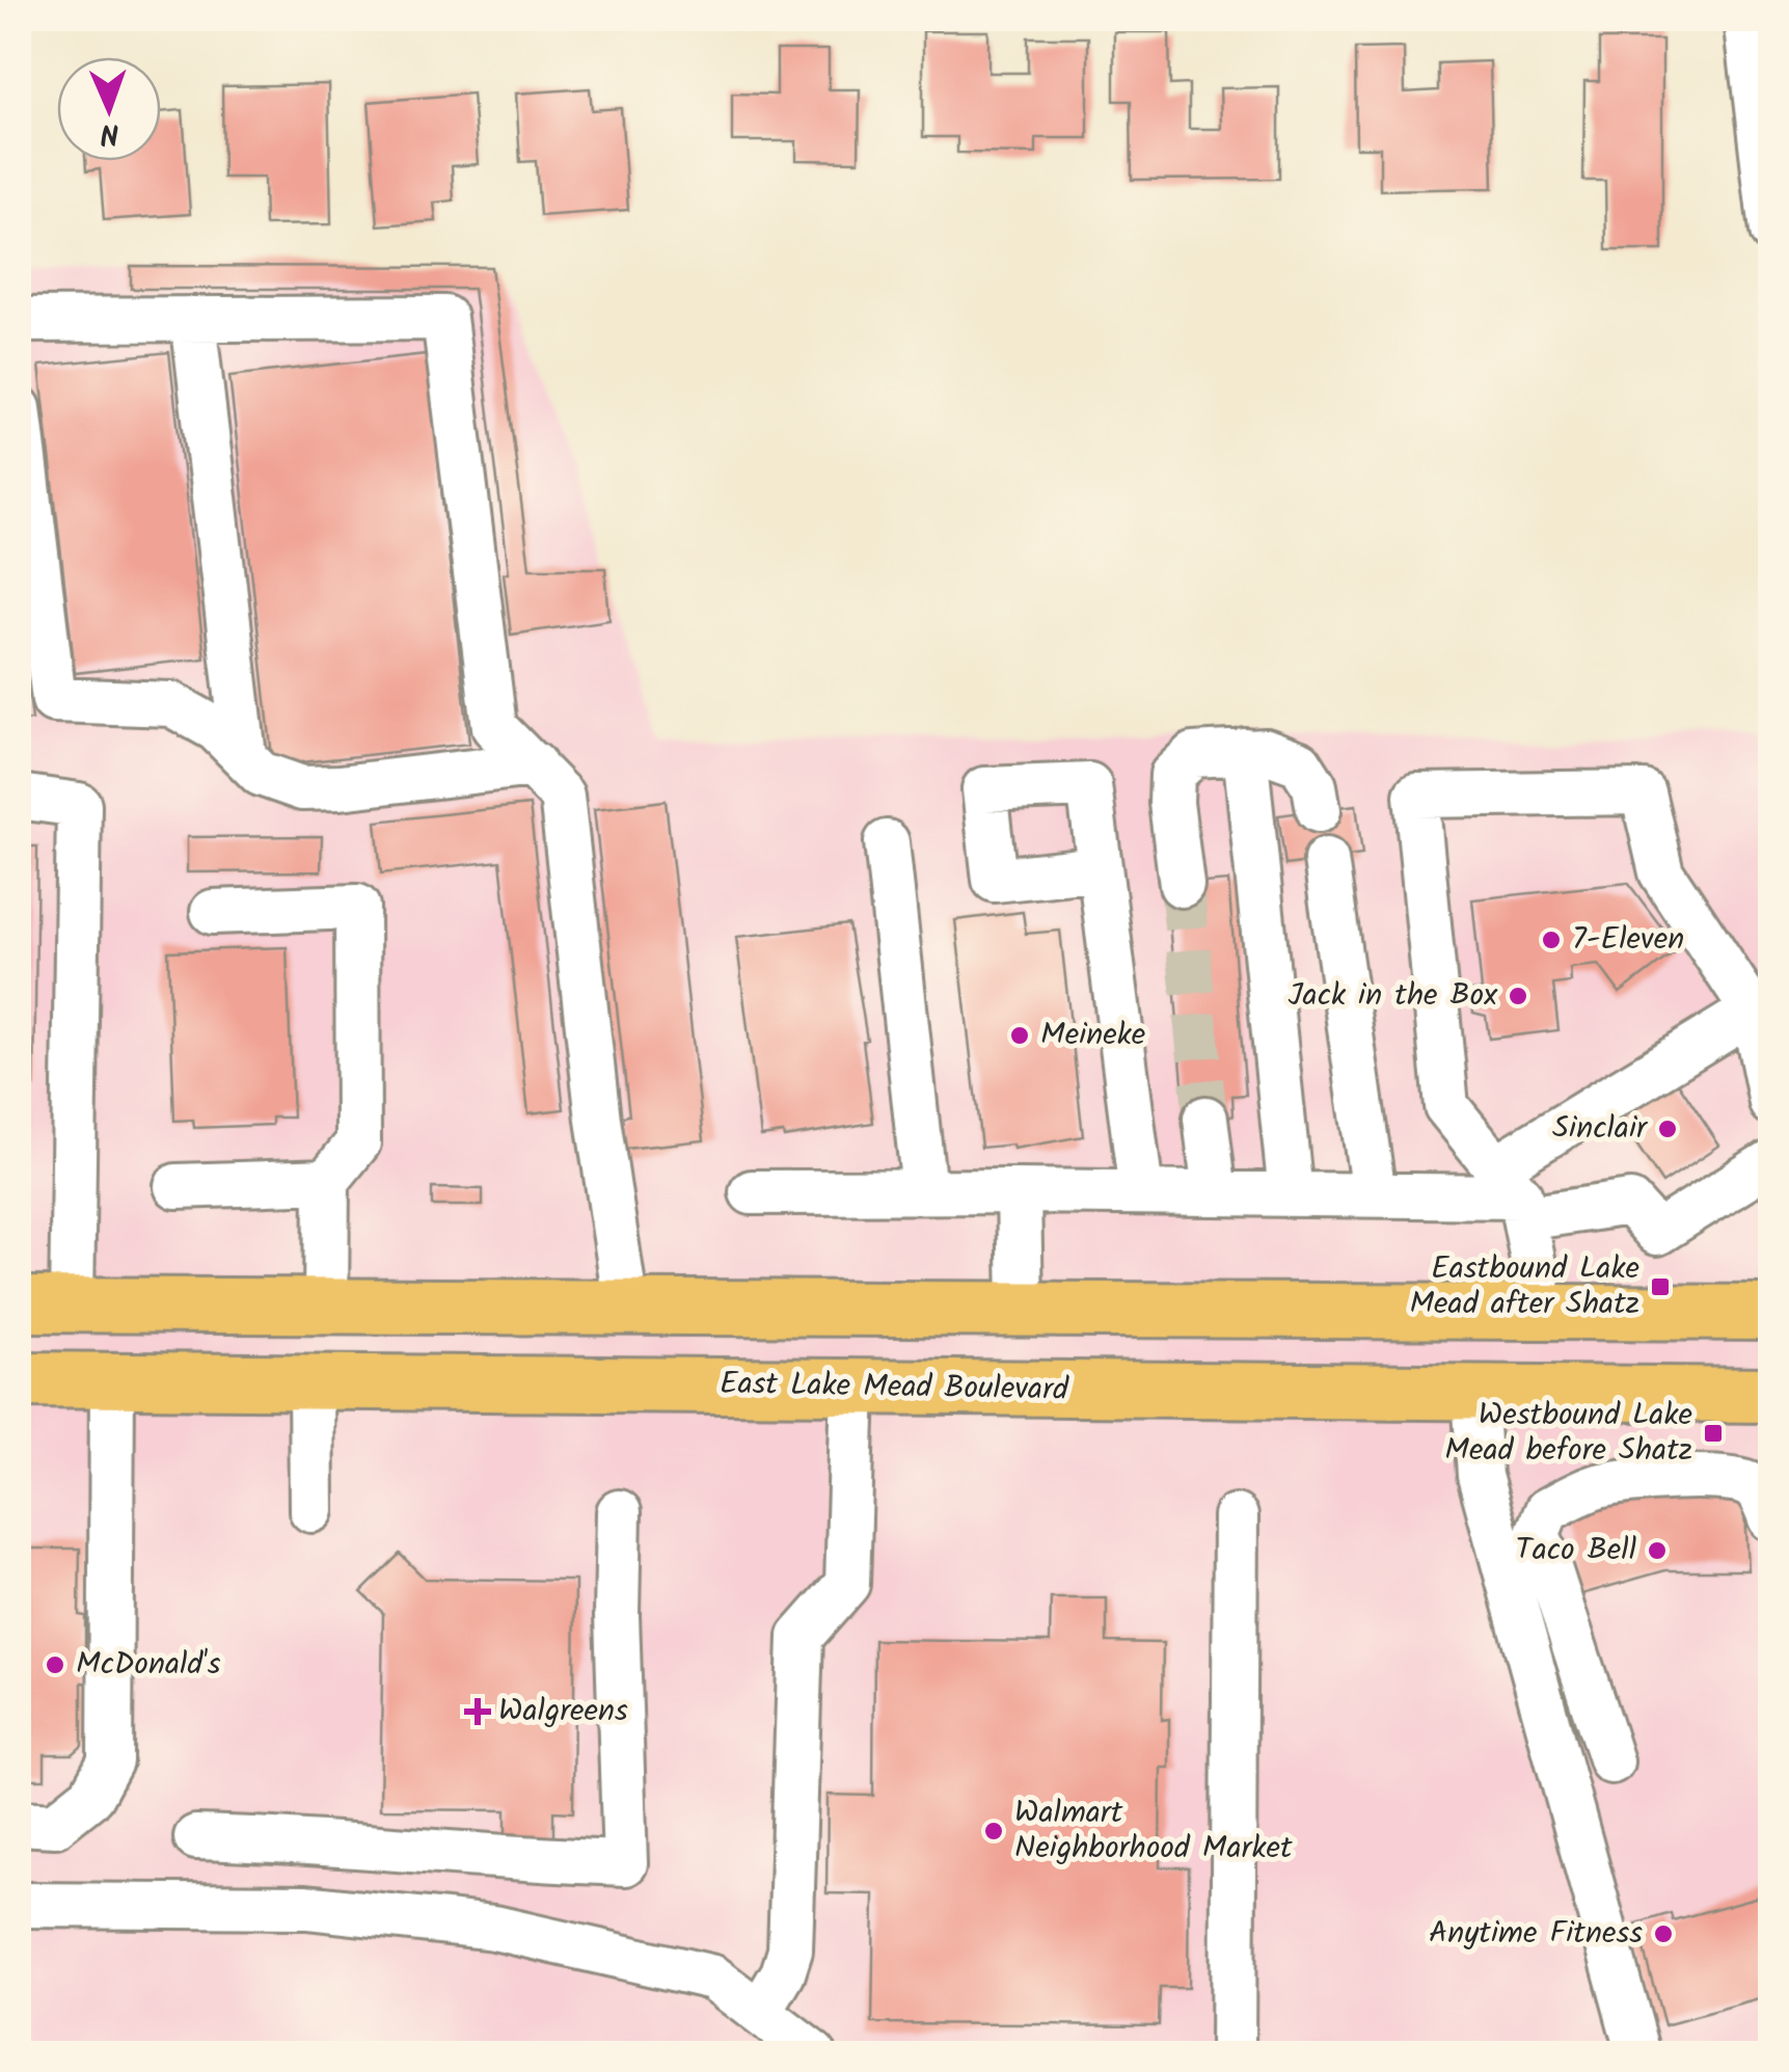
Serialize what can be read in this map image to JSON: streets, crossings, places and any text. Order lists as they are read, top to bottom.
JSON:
{
  "streets": {
    "main road": ["East Lake Mead Boulevard"]
  },
  "places": {
    "other": [
      "7-Eleven",
      "Jack in the Box",
      "Meineke",
      "Sinclair",
      "Taco Bell",
      "McDonald's",
      "Walmart Neighborhood Market",
      "Anytime Fitness"
    ],
    "transit": ["Eastbound Lake Mead after Shatz", "Westbound Lake Mead before Shatz"],
    "health": ["Walgreens"]
  },
  "north": "bottom"
}
